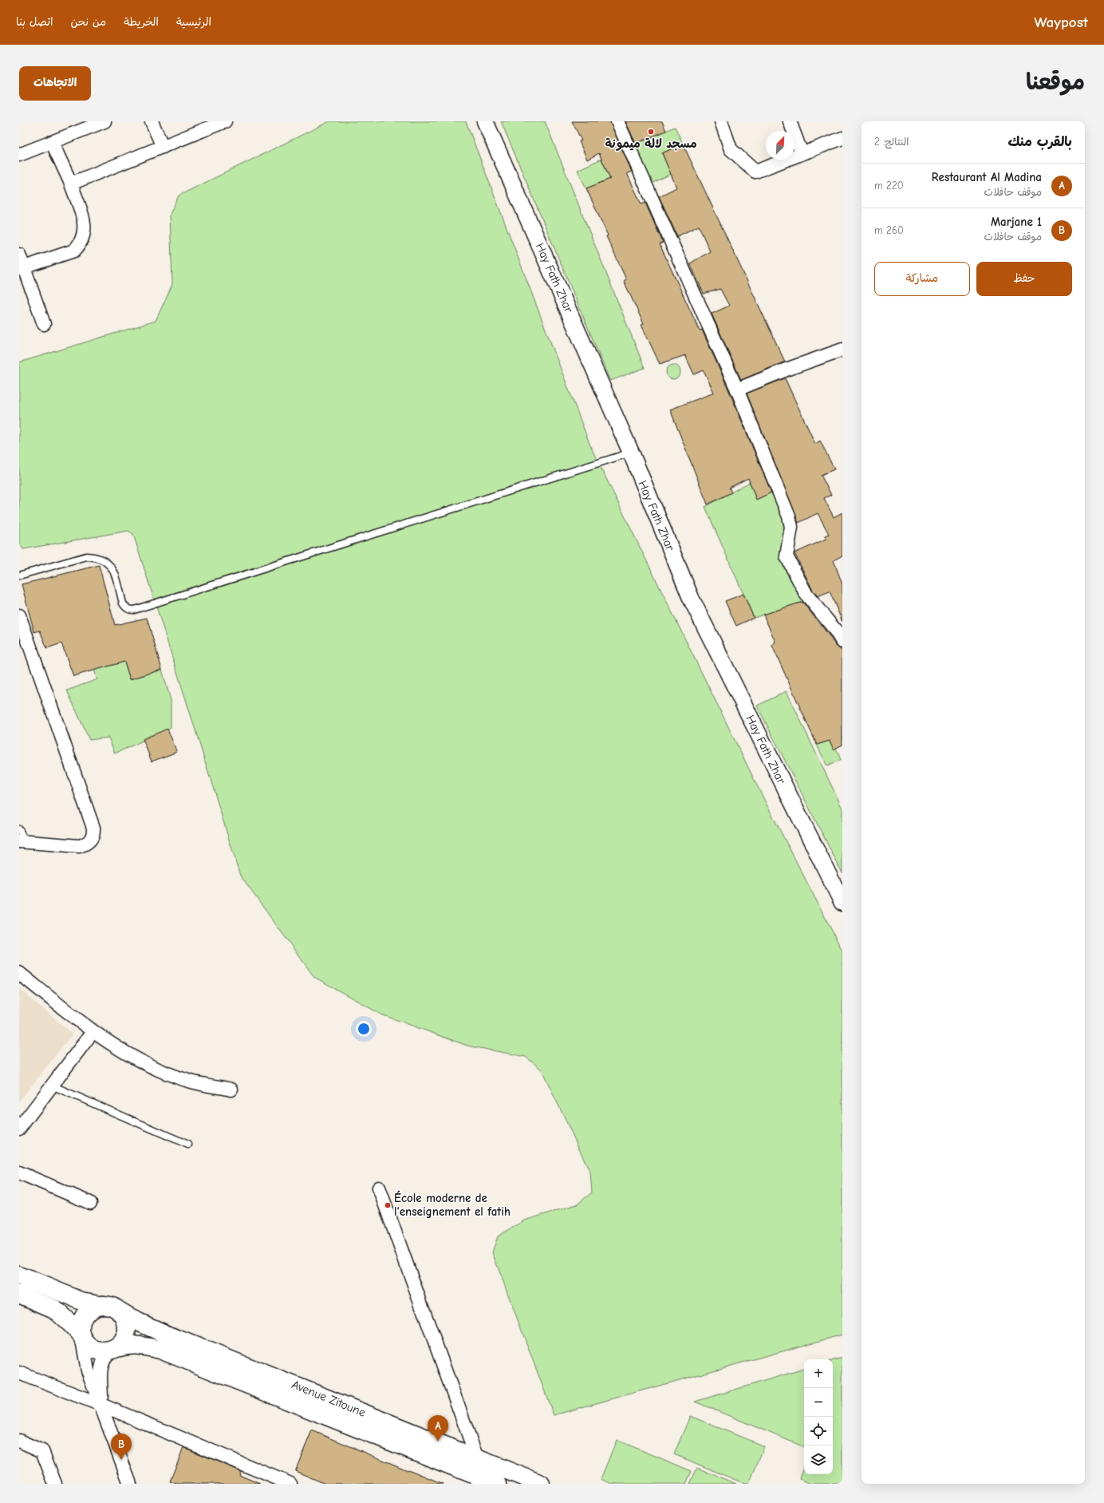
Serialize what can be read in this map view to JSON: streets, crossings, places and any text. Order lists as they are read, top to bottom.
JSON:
{
  "streets": {
    "main road": ["Avenue Zitoune"],
    "street": ["Hay Fath Zhar"]
  },
  "places": ["مسجد لالة ميمونة", "École moderne de l'enseignement el fatih"],
  "north": "top right",
  "page": {
    "header": "Waypost",
    "nav": [
      "الرئيسية",
      "الخريطة",
      "من نحن",
      "اتصل بنا"
    ],
    "title": "موقعنا",
    "buttons": [
      "الاتجاهات",
      ["حفظ", "مشاركة"]
    ],
    "heading": ["بالقرب منك", "النتائج: 2"],
    "list": [
      {
        "mark": "A",
        "name": "Restaurant Al Madina",
        "note": "موقف حافلات",
        "value": "220 m"
      },
      {
        "mark": "B",
        "name": "Marjane 1",
        "note": "موقف حافلات",
        "value": "260 m"
      }
    ],
    "map_buttons": ["+", "−"],
    "pins": ["A", "B"]
  }
}
